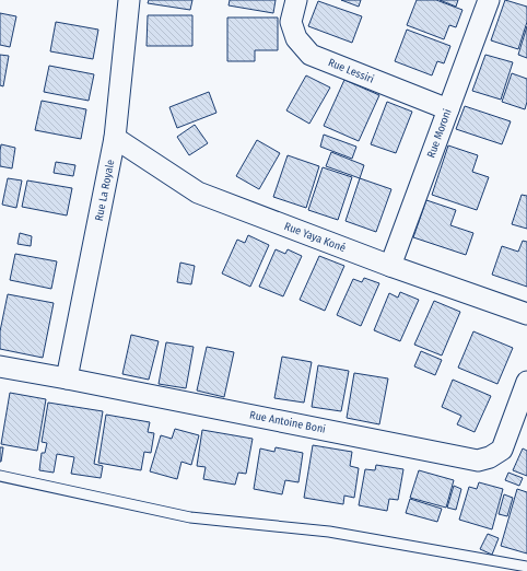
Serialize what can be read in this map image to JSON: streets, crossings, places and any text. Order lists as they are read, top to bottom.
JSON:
{
  "streets": {
    "street": [
      "Rue Lessiri",
      "Rue Moroni",
      "Rue La Royale",
      "Rue Yaya Koné",
      "Rue Antoine Boni"
    ]
  },
  "crossings": [
    ["Rue Lessiri", "Rue Moroni"],
    ["Rue Moroni", "Rue Yaya Koné"],
    ["Rue La Royale", "Rue Yaya Koné"],
    ["Rue La Royale", "Rue Antoine Boni"]
  ]
}
